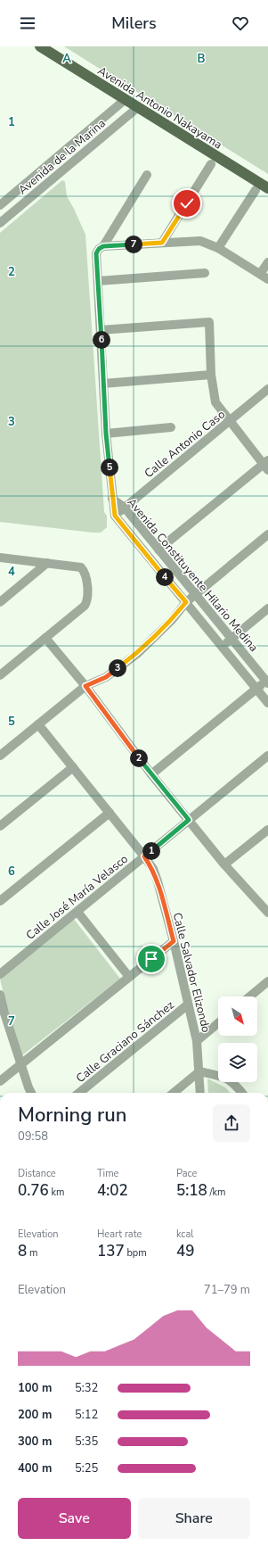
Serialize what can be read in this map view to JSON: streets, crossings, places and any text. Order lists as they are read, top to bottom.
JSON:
{
  "streets": {
    "main road": ["Avenida Antonio Nakayama"],
    "street": [
      "Avenida de la Marina",
      "Calle Antonio Caso",
      "Avenida Constituyente Hilario Medina",
      "Calle José María Velasco",
      "Calle Salvador Elizondo",
      "Calle Graciano Sánchez"
    ]
  },
  "crossings": [
    ["Avenida Antonio Nakayama", "Avenida de la Marina"],
    ["Calle Antonio Caso", "Avenida Constituyente Hilario Medina"],
    ["Calle José María Velasco", "Calle Salvador Elizondo"],
    ["Calle Salvador Elizondo", "Calle Graciano Sánchez"]
  ],
  "north": "bottom right",
  "page": {
    "header": "Milers",
    "pins": [
      "7",
      "6",
      "5",
      "4",
      "3",
      "2",
      "1"
    ],
    "heading": ["Morning run", "09:58"],
    "stats": [
      ["Distance", "0.76 km"],
      ["Time", "4:02"],
      ["Pace", "5:18 /km"],
      ["Elevation", "8 m"],
      ["Heart rate", "137 bpm"],
      ["kcal", "49"]
    ],
    "chart": ["Elevation", "71–79 m"],
    "list": [
      {
        "name": "100 m",
        "note": "5:32"
      },
      {
        "name": "200 m",
        "note": "5:12"
      },
      {
        "name": "300 m",
        "note": "5:35"
      },
      {
        "name": "400 m",
        "note": "5:25"
      }
    ],
    "buttons": ["Save", "Share"]
  },
  "grid": {
    "columns": ["A", "B"],
    "rows": [
      "1",
      "2",
      "3",
      "4",
      "5",
      "6",
      "7"
    ]
  }
}
